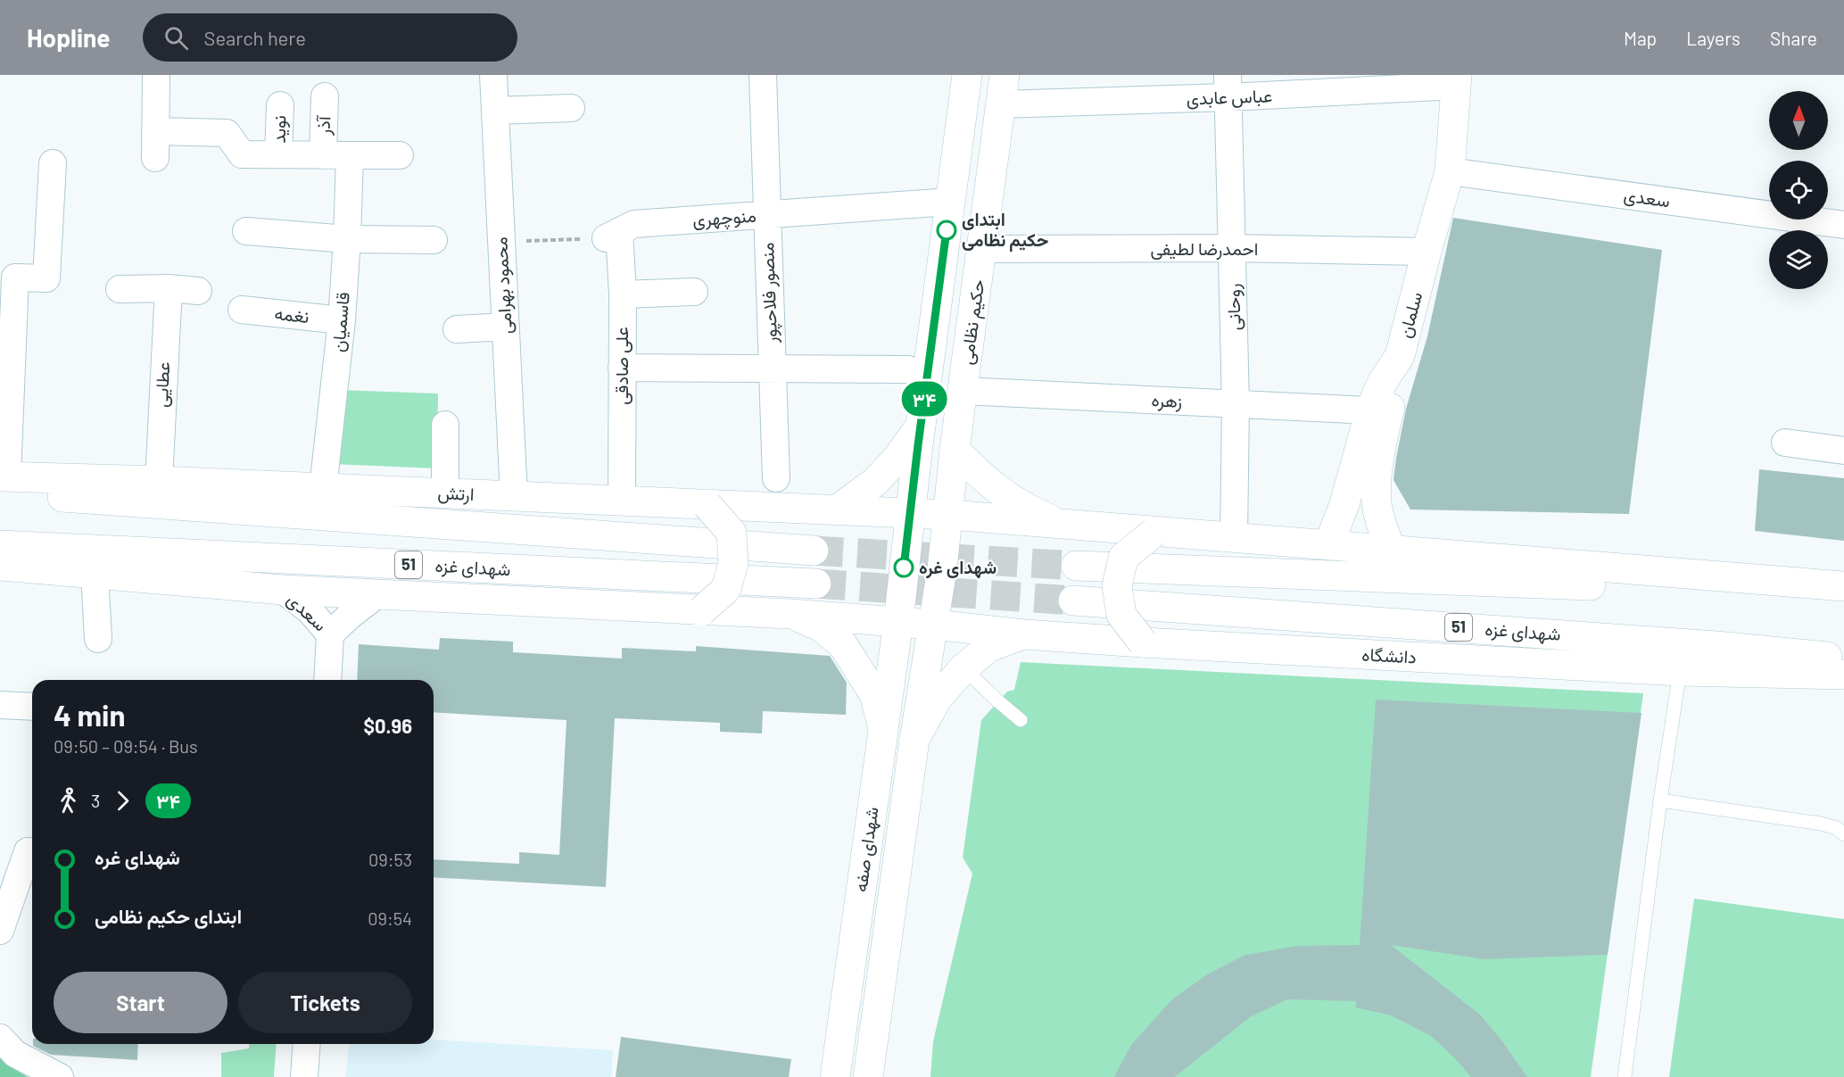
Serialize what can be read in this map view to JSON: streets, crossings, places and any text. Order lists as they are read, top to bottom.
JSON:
{
  "streets": {
    "main road": [
      "سلمان",
      "حکیم نظامی",
      "ارتش",
      "51",
      "شهدای غزه",
      "دانشگاه",
      "شهدای صفه"
    ],
    "street": [
      "عباس عابدی",
      "آذر",
      "نوید",
      "سعدی",
      "منوچهری",
      "احمدرضا لطیفی",
      "محمود بهرامی",
      "منصور فلاحپور",
      "روحانی",
      "نغمه",
      "قاسمیان",
      "علی صادقی",
      "عطایی",
      "زهره"
    ]
  },
  "crossings": [
    ["عباس عابدی", "روحانی"],
    ["عباس عابدی", "سلمان"],
    ["عباس عابدی", "حکیم نظامی"],
    ["سعدی", "سلمان"],
    ["منوچهری", "منصور فلاحپور"],
    ["منوچهری", "علی صادقی"],
    ["احمدرضا لطیفی", "روحانی"],
    ["احمدرضا لطیفی", "سلمان"],
    ["احمدرضا لطیفی", "حکیم نظامی"],
    ["محمود بهرامی", "ارتش"],
    ["روحانی", "زهره"],
    ["نغمه", "قاسمیان"],
    ["سلمان", "زهره"],
    ["قاسمیان", "ارتش"],
    ["حکیم نظامی", "زهره"],
    ["حکیم نظامی", "ارتش"],
    ["حکیم نظامی", "دانشگاه"],
    ["حکیم نظامی", "شهدای صفه"],
    ["علی صادقی", "ارتش"],
    ["عطایی", "ارتش"],
    ["ارتش", "شهدای صفه"],
    ["دانشگاه", "شهدای صفه"]
  ],
  "places": ["ابتدای حکیم نظامی", "شهدای غره"],
  "lines": ["bus line ۳۴"],
  "north": "top",
  "page": {
    "header": "Hopline",
    "search": "Search here",
    "nav": ["Map", "Layers", "Share"],
    "on_map": "۳۴",
    "heading": ["4 min", "09:50 – 09:54 · Bus", "$0.96"],
    "legs": ["3", "۳۴"],
    "list": [
      {
        "name": "شهدای غره",
        "value": "09:53"
      },
      {
        "name": "ابتدای حکیم نظامی",
        "value": "09:54"
      }
    ],
    "buttons": ["Start", "Tickets"]
  }
}
